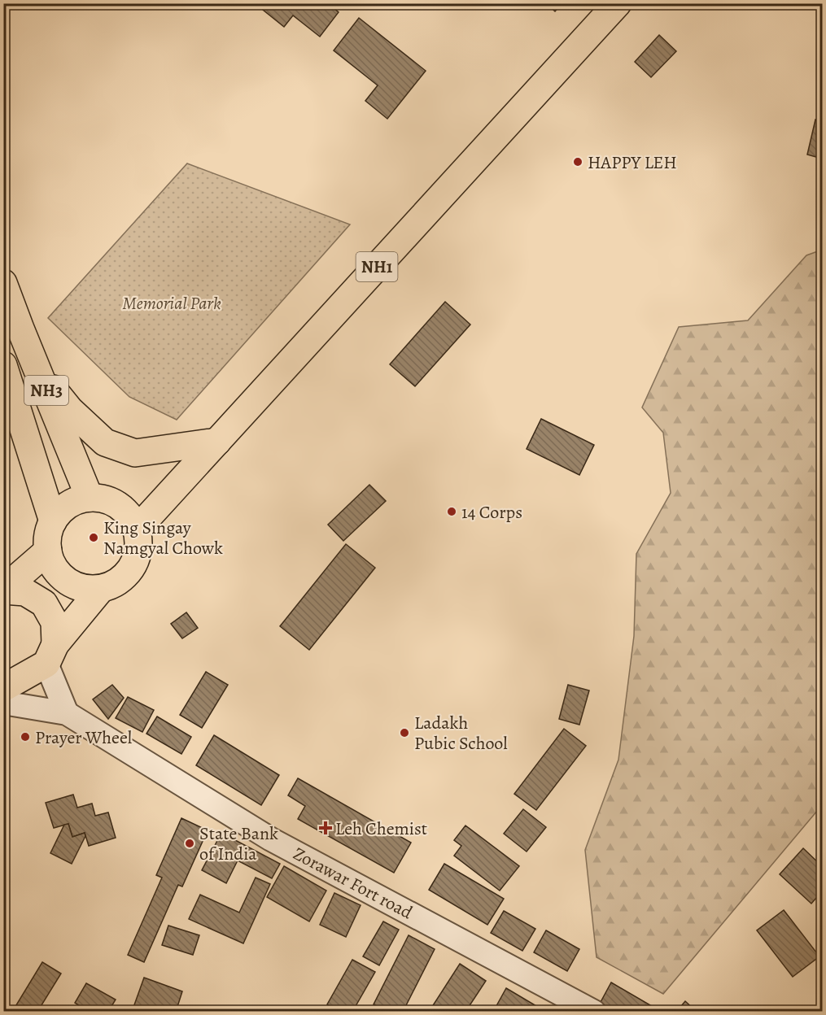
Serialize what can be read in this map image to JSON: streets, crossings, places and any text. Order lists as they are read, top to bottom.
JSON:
{
  "streets": {
    "main road": ["NH1", "NH3"],
    "street": ["Zorawar Fort road"]
  },
  "crossings": [
    ["NH1", "NH3"]
  ],
  "parks": ["Memorial Park"],
  "places": {
    "other": [
      "HAPPY LEH",
      "14 Corps",
      "King Singay Namgyal Chowk",
      "Ladakh Pubic School",
      "Prayer Wheel",
      "State Bank of India"
    ],
    "health": ["Leh Chemist"]
  }
}
